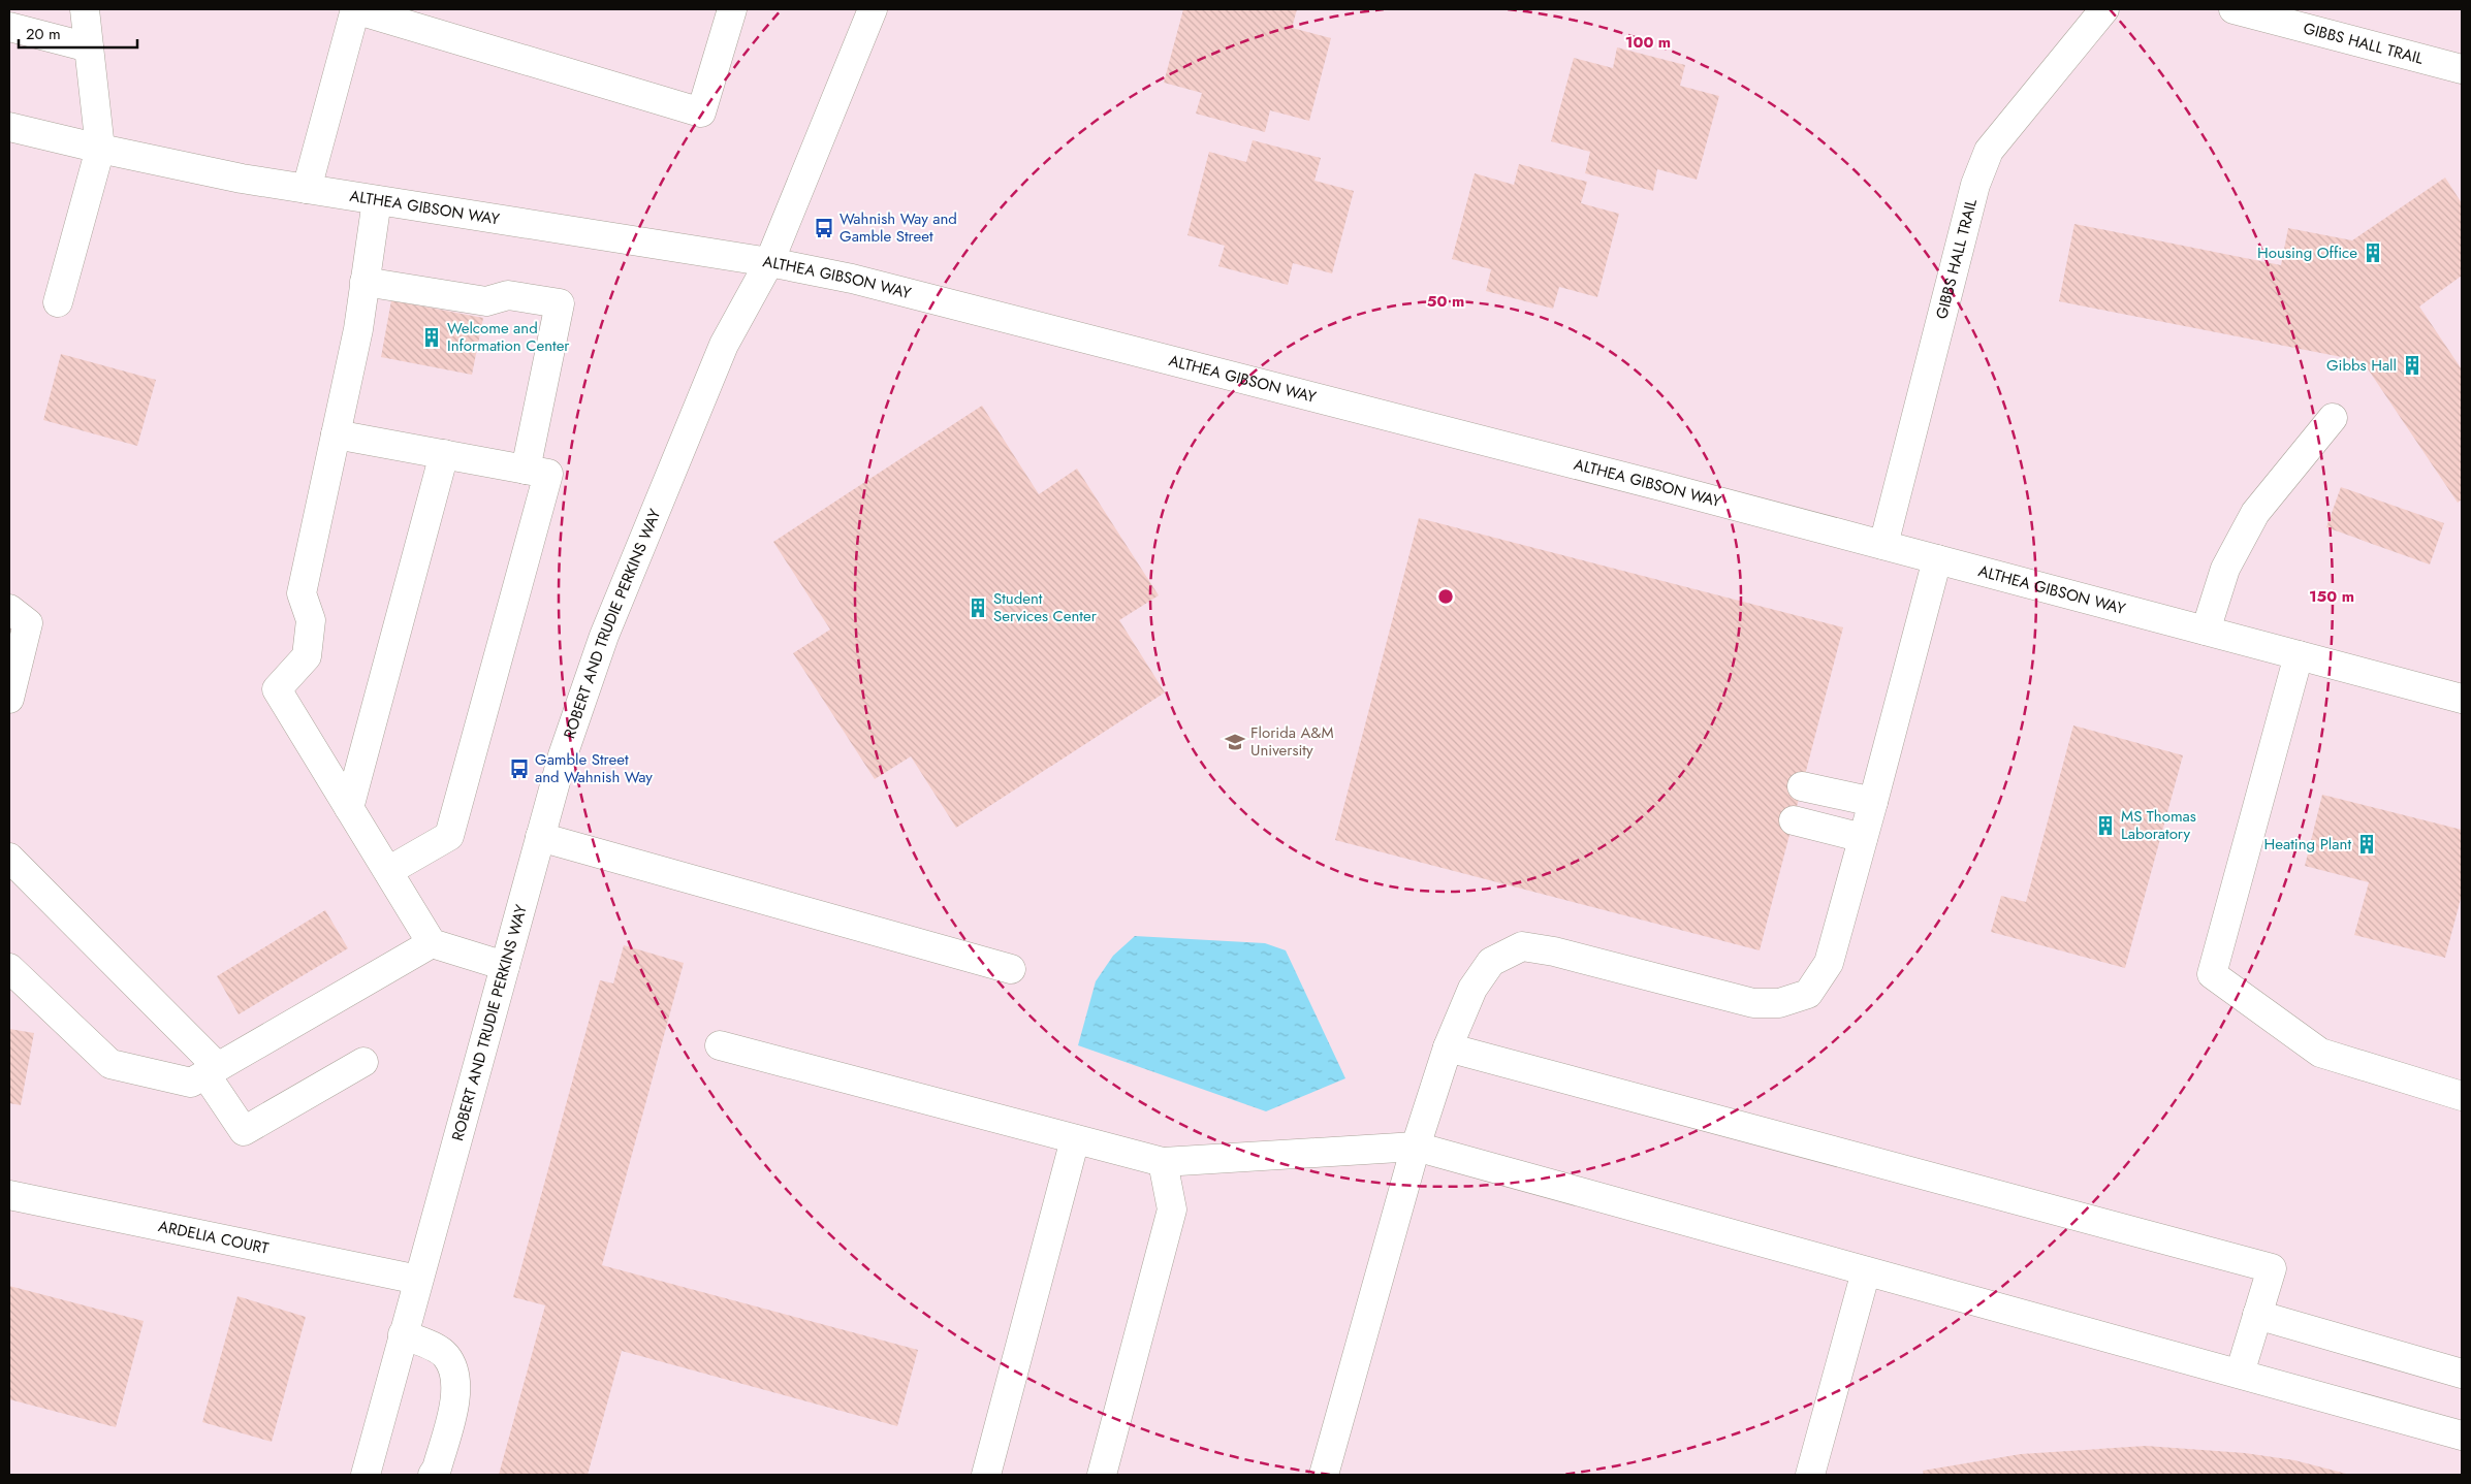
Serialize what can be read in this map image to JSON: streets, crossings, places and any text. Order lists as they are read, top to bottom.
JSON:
{
  "streets": {
    "street": [
      "GIBBS HALL TRAIL",
      "ALTHEA GIBSON WAY",
      "ROBERT AND TRUDIE PERKINS WAY",
      "ARDELIA COURT"
    ]
  },
  "crossings": [
    ["GIBBS HALL TRAIL", "ALTHEA GIBSON WAY"],
    ["ALTHEA GIBSON WAY", "ROBERT AND TRUDIE PERKINS WAY"],
    ["ROBERT AND TRUDIE PERKINS WAY", "ARDELIA COURT"]
  ],
  "places": {
    "bus stop": ["Wahnish Way and Gamble Street", "Gamble Street and Wahnish Way"],
    "building": [
      "Housing Office",
      "Welcome and Information Center",
      "Gibbs Hall",
      "Student Services Center",
      "MS Thomas Laboratory",
      "Heating Plant"
    ],
    "school or university": ["Florida A&M University"]
  },
  "scale_bar": "20 m",
  "rings": ["100 m", "50 m", "150 m"]
}
